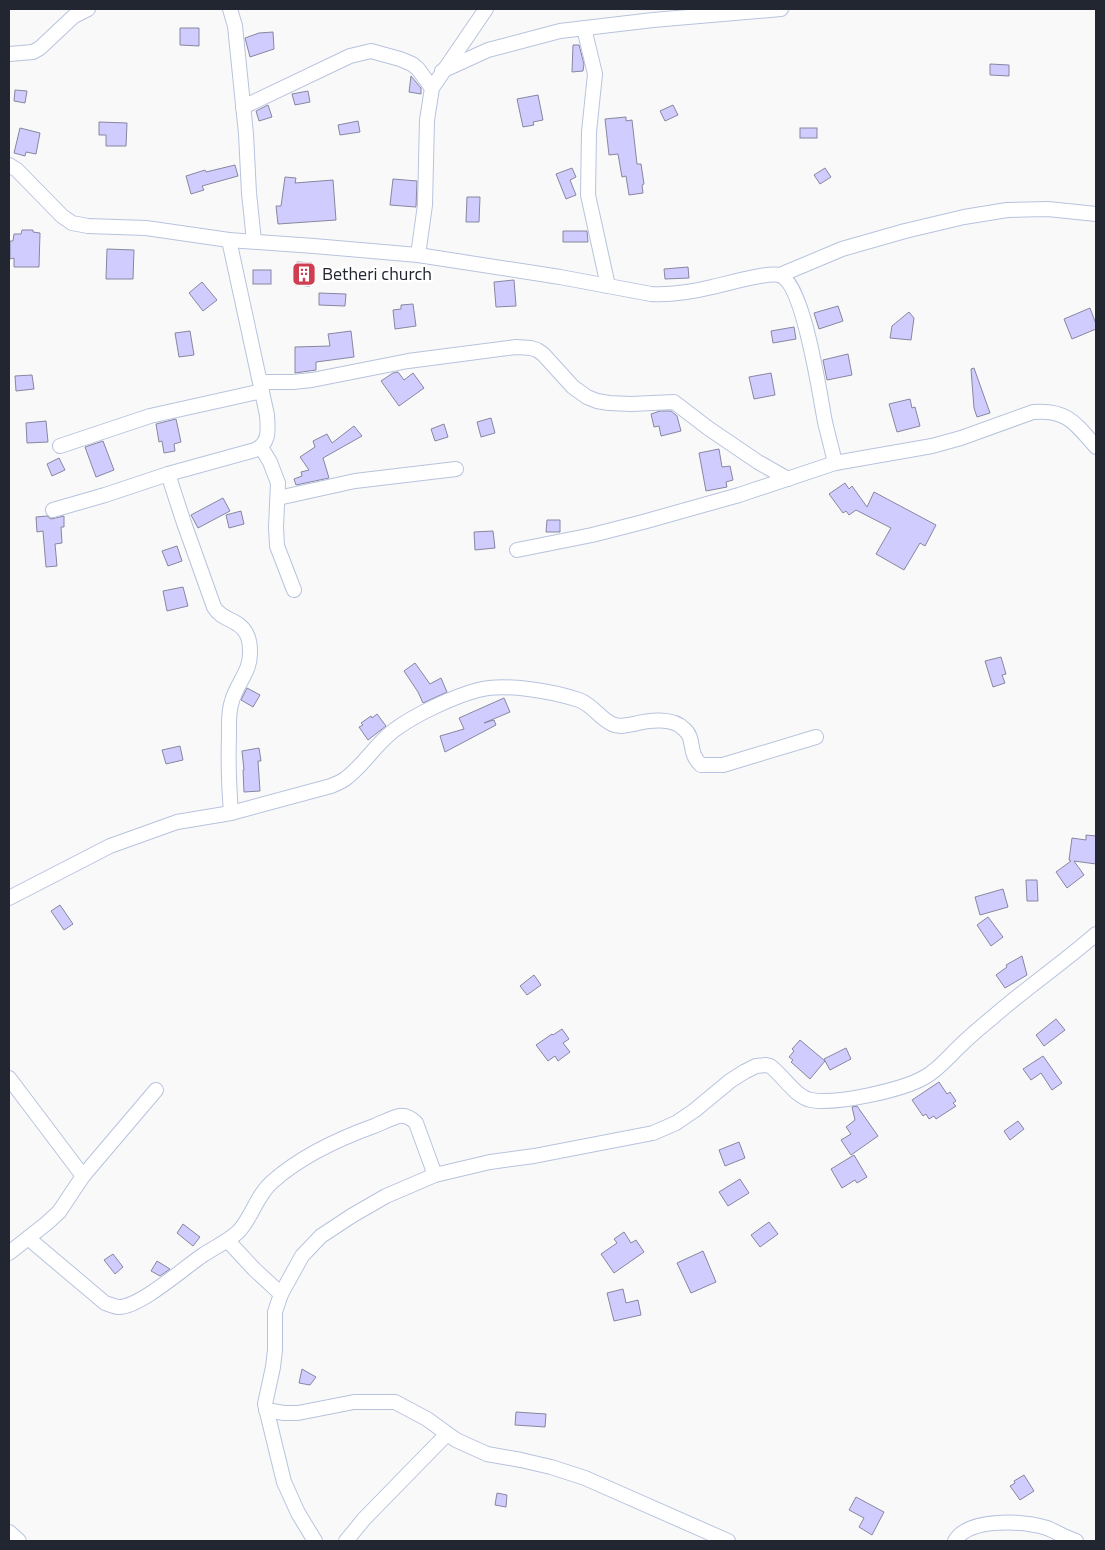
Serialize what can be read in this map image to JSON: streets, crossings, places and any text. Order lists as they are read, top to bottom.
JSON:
{
  "places": {
    "building": ["Betheri church"]
  }
}
